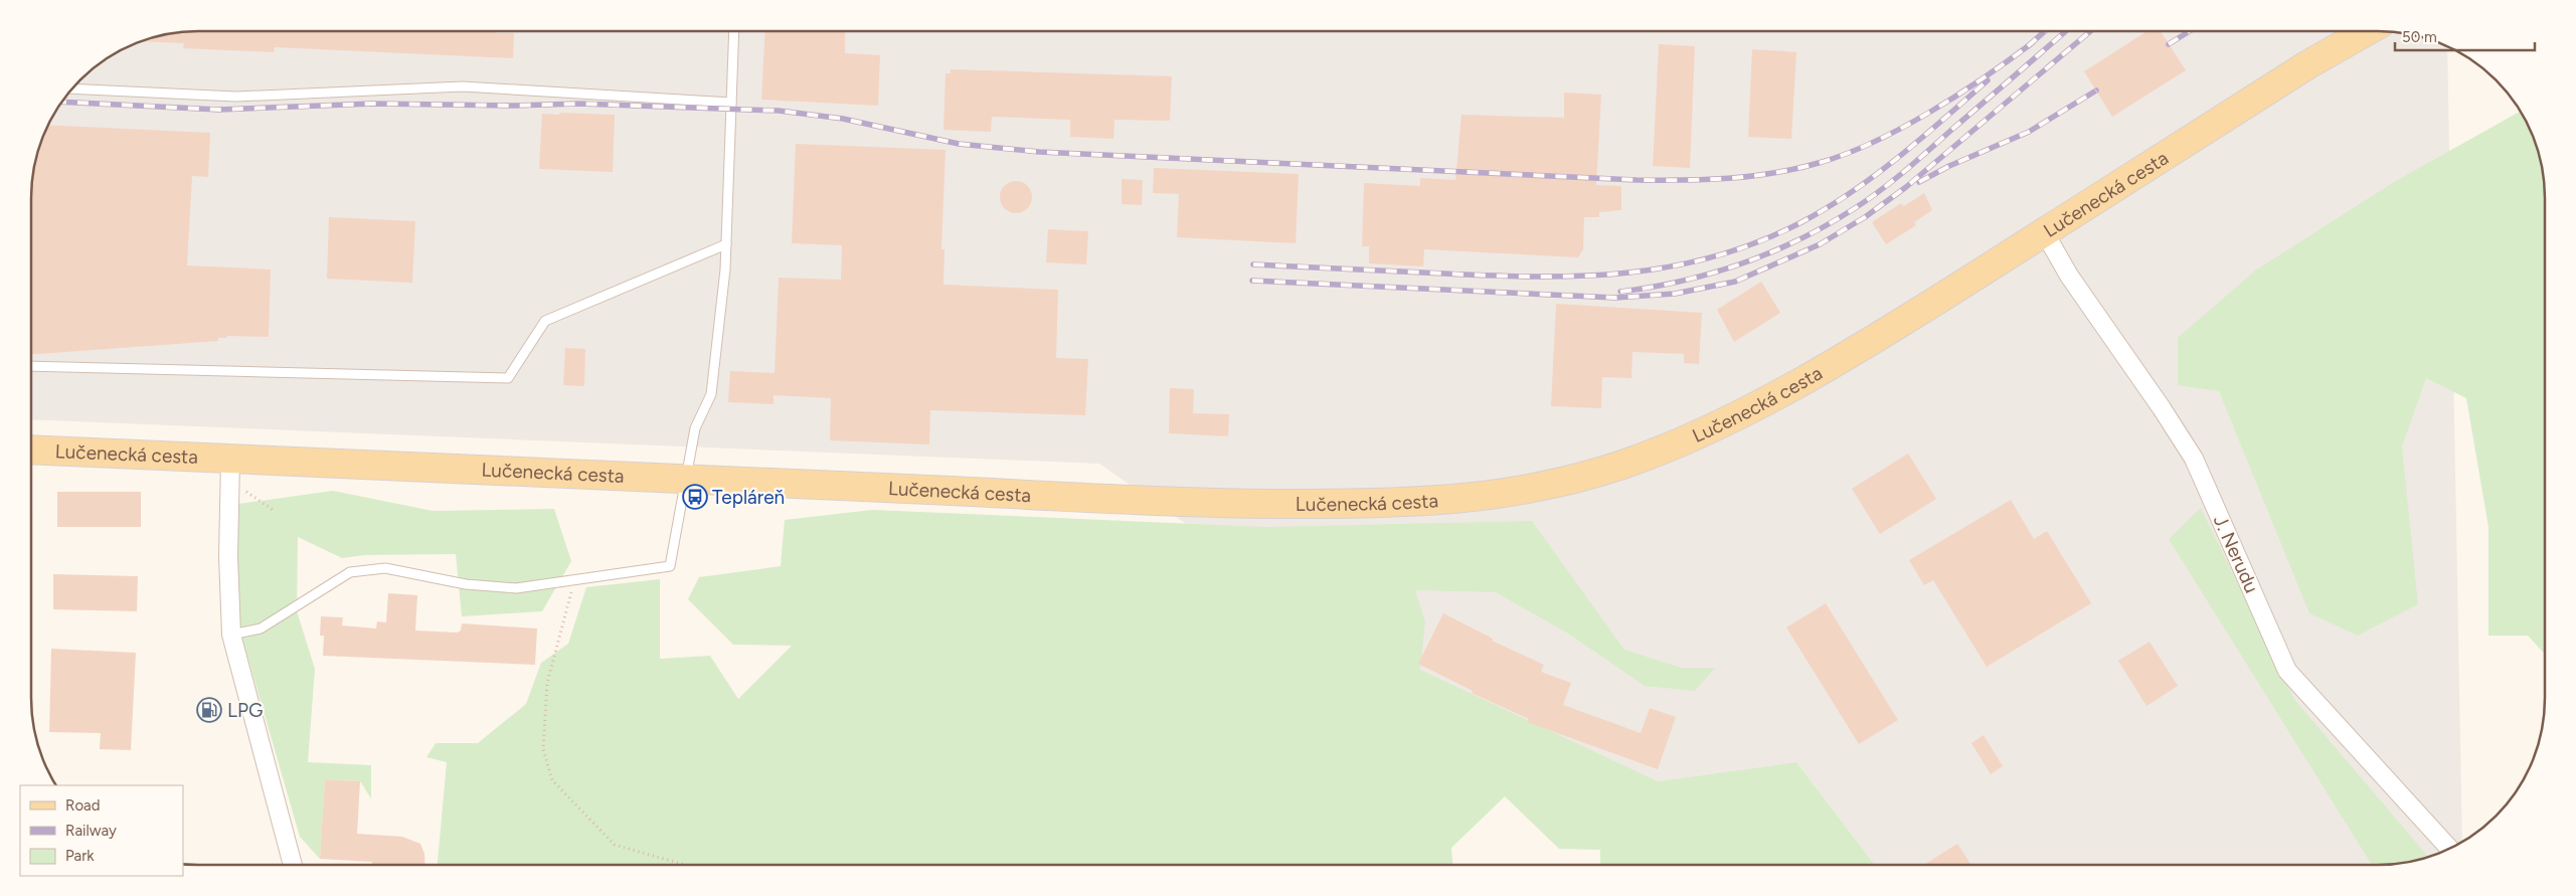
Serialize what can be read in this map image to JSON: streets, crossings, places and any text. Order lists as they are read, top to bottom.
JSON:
{
  "streets": {
    "main road": ["Lučenecká cesta"],
    "street": ["J. Nerudu"]
  },
  "crossings": [
    ["Lučenecká cesta", "J. Nerudu"]
  ],
  "places": {
    "bus stop": ["Tepláreň"],
    "fuel station": ["LPG"]
  },
  "legend": ["Road", "Railway", "Park"],
  "scale_bar": "50 m"
}
